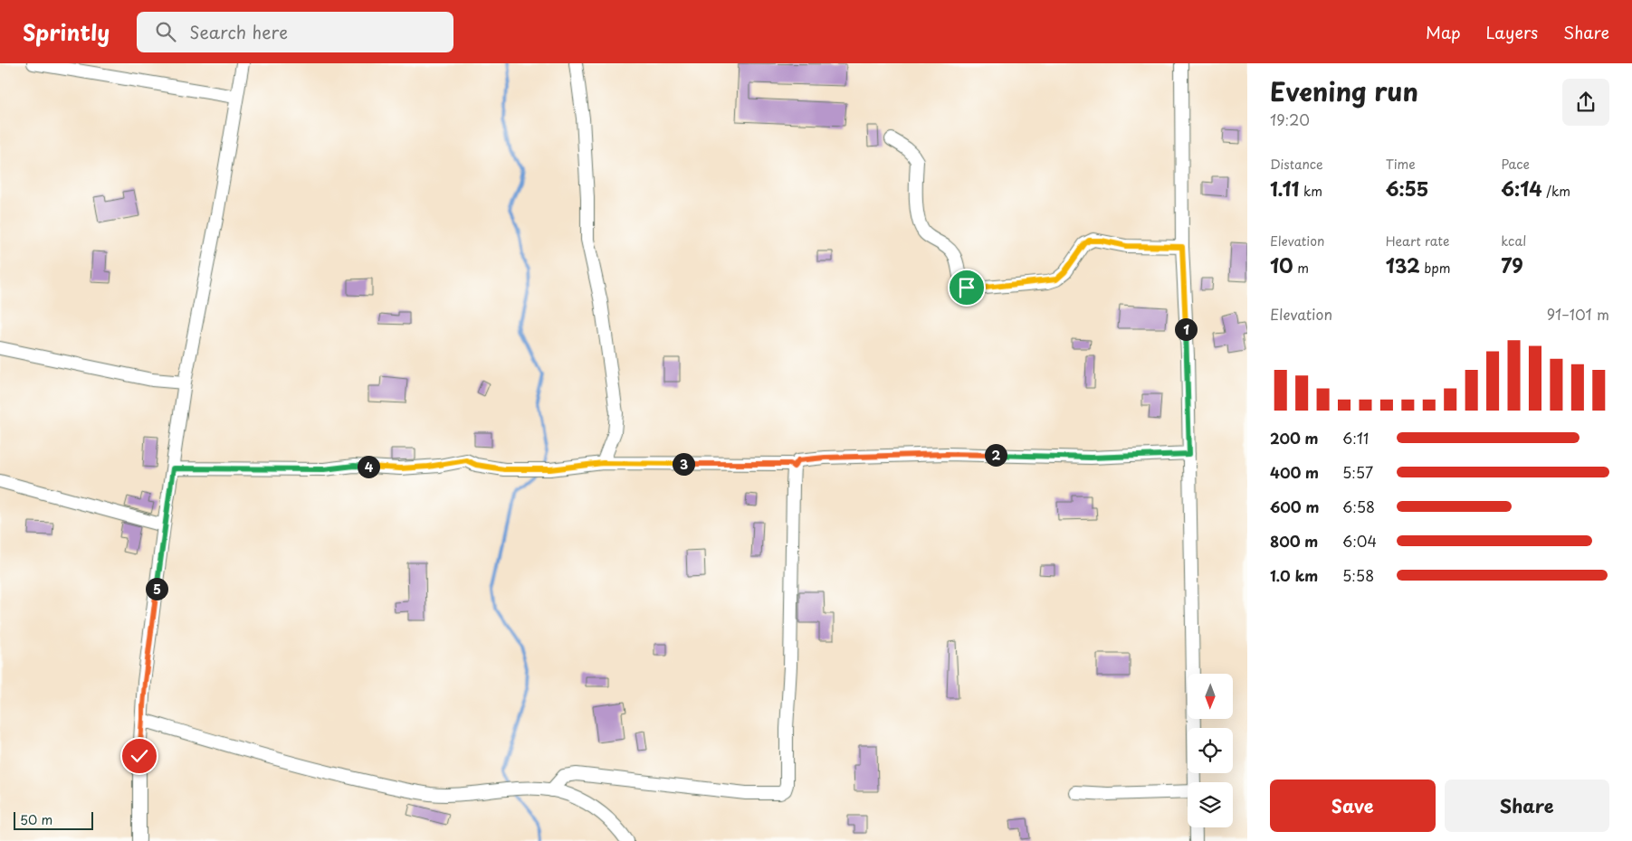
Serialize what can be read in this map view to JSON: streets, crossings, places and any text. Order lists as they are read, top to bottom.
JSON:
{
  "scale_bar": "50 m",
  "north": "bottom",
  "page": {
    "header": "Sprintly",
    "search": "Search here",
    "nav": ["Map", "Layers", "Share"],
    "heading": ["Evening run", "19:20"],
    "stats": [
      ["Distance", "1.11 km"],
      ["Time", "6:55"],
      ["Pace", "6:14 /km"],
      ["Elevation", "10 m"],
      ["Heart rate", "132 bpm"],
      ["kcal", "79"]
    ],
    "chart": ["Elevation", "91–101 m"],
    "pins": [
      "1",
      "2",
      "3",
      "4",
      "5"
    ],
    "list": [
      {
        "name": "200 m",
        "note": "6:11"
      },
      {
        "name": "400 m",
        "note": "5:57"
      },
      {
        "name": "600 m",
        "note": "6:58"
      },
      {
        "name": "800 m",
        "note": "6:04"
      },
      {
        "name": "1.0 km",
        "note": "5:58"
      }
    ],
    "buttons": ["Save", "Share"],
    "scale": "50 m"
  }
}
